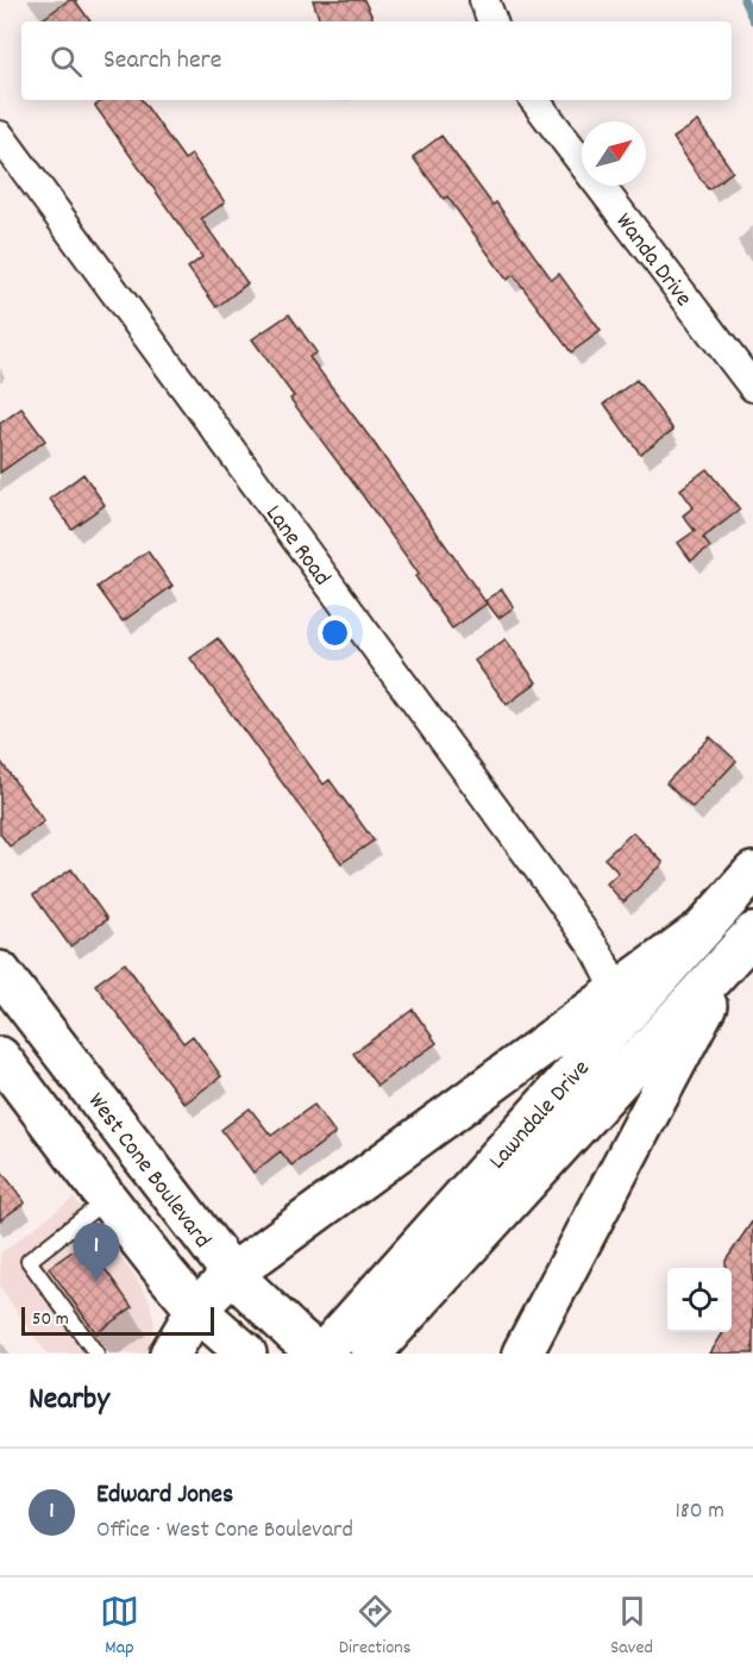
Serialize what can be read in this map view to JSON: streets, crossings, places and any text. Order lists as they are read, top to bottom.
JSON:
{
  "streets": {
    "main road": ["Lawndale Drive", "West Cone Boulevard"],
    "street": ["Wanda Drive", "Lane Road"]
  },
  "crossings": [
    ["Lawndale Drive", "West Cone Boulevard"]
  ],
  "scale_bar": "50 m",
  "north": "top right",
  "page": {
    "search": "Search here",
    "pins": "1",
    "scale": "50 m",
    "heading": "Nearby",
    "list": [
      {
        "mark": "1",
        "name": "Edward Jones",
        "note": "Office · West Cone Boulevard",
        "value": "180 m"
      }
    ],
    "nav": ["Map", "Directions", "Saved"]
  }
}
